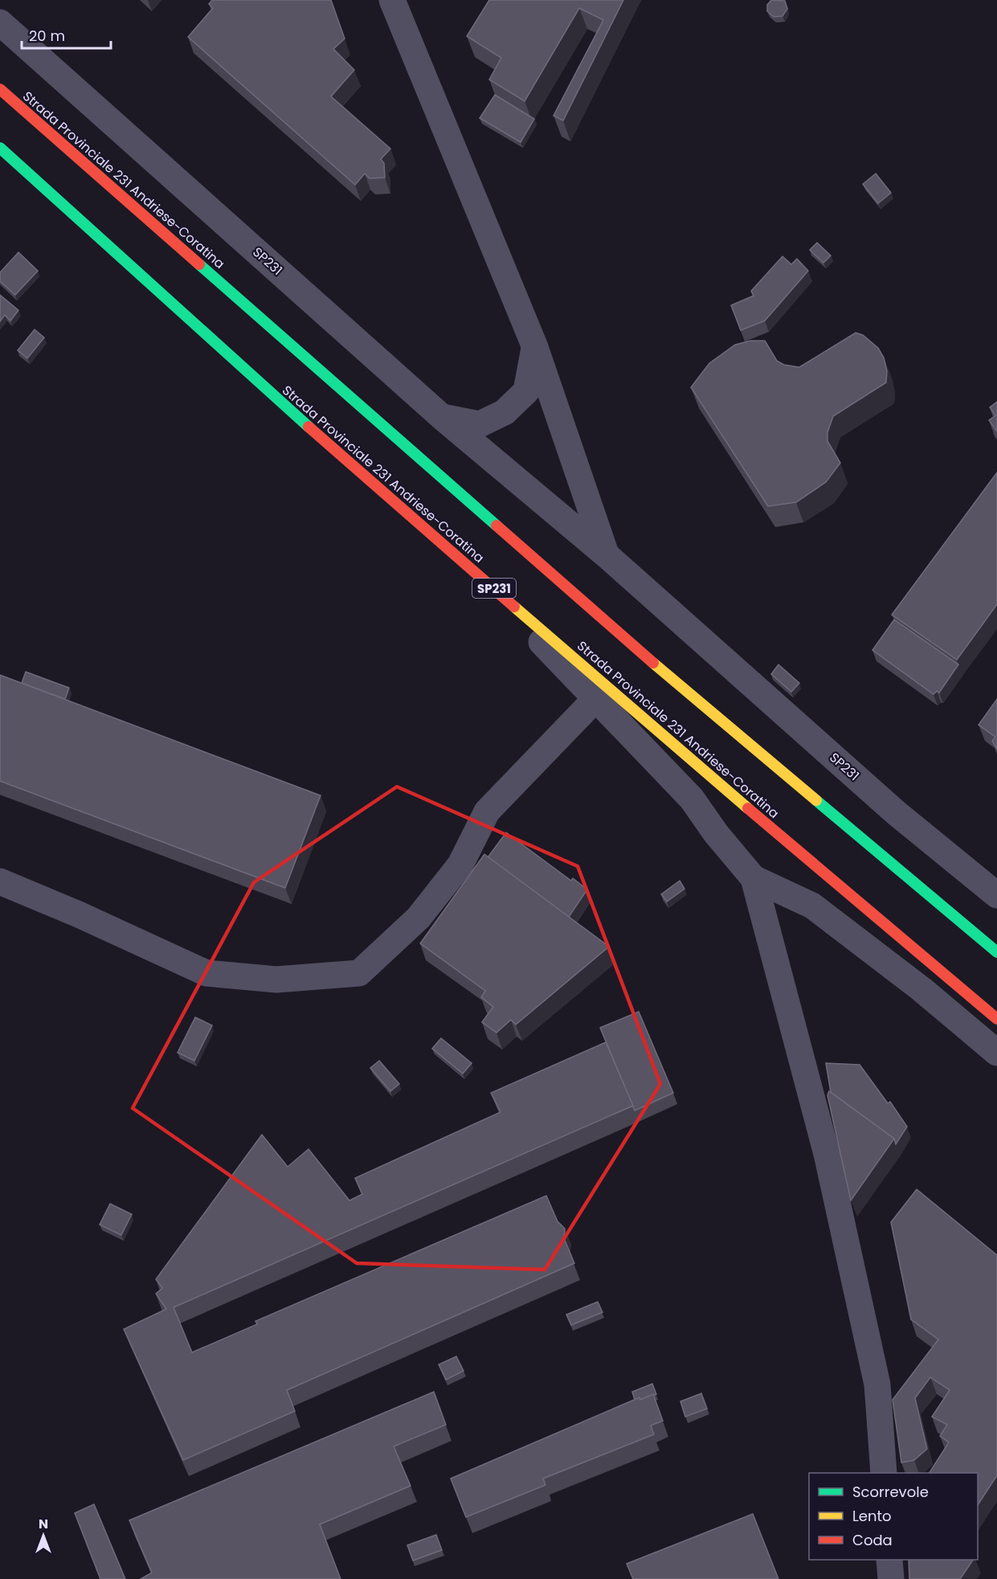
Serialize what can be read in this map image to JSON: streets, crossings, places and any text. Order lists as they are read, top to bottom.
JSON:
{
  "streets": {
    "highway": ["Strada Provinciale 231 Andriese-Coratina", "SP231"]
  },
  "legend": ["Scorrevole", "Lento", "Coda"],
  "scale_bar": "20 m",
  "north": "top"
}
